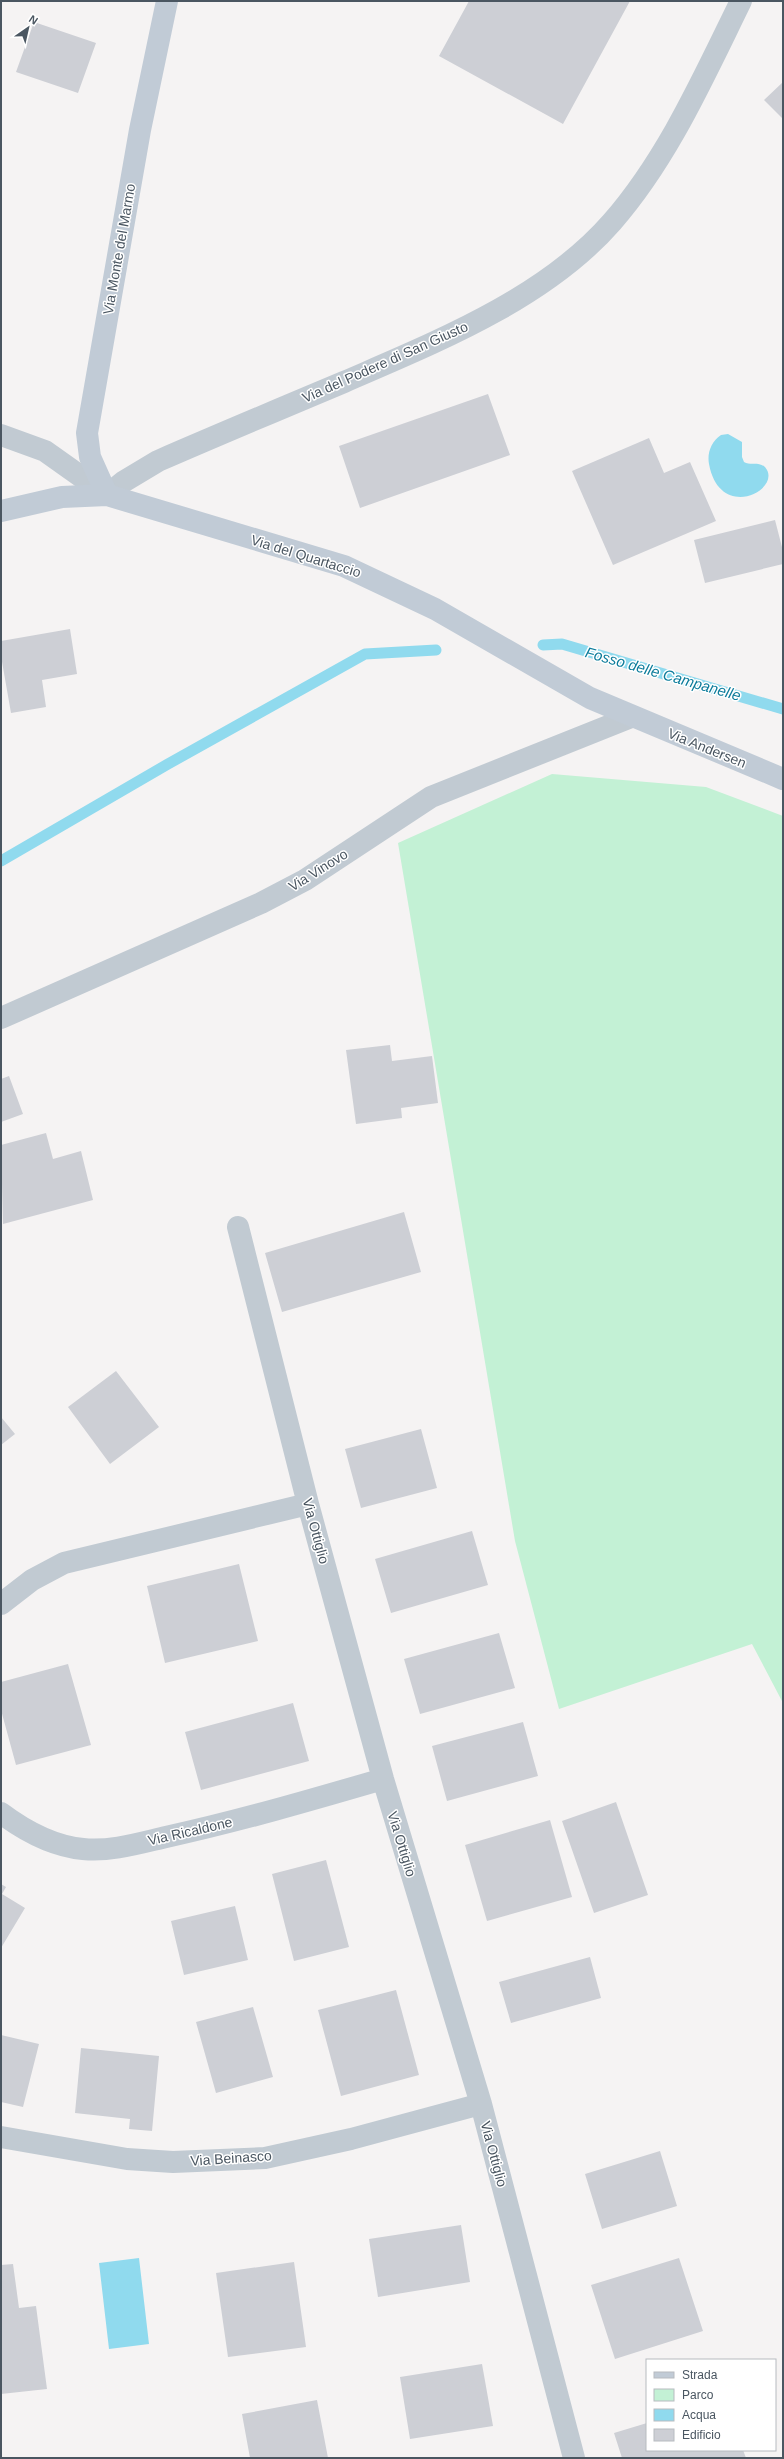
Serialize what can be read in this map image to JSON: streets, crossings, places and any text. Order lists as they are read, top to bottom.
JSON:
{
  "streets": {
    "street": [
      "Via Monte del Marmo",
      "Via del Podere di San Giusto",
      "Via del Quartaccio",
      "Via Andersen",
      "Via Vinovo",
      "Via Ottiglio",
      "Via Ricaldone",
      "Via Beinasco"
    ]
  },
  "crossings": [
    ["Via Monte del Marmo", "Via del Podere di San Giusto"],
    ["Via Monte del Marmo", "Via del Quartaccio"],
    ["Via del Podere di San Giusto", "Via del Quartaccio"],
    ["Via del Quartaccio", "Via Andersen"],
    ["Via del Quartaccio", "Via Vinovo"],
    ["Via Andersen", "Via Vinovo"],
    ["Via Ottiglio", "Via Ricaldone"],
    ["Via Ottiglio", "Via Beinasco"]
  ],
  "water": ["Fosso delle Campanelle"],
  "legend": [
    "Strada",
    "Parco",
    "Acqua",
    "Edificio"
  ],
  "north": "top right"
}
